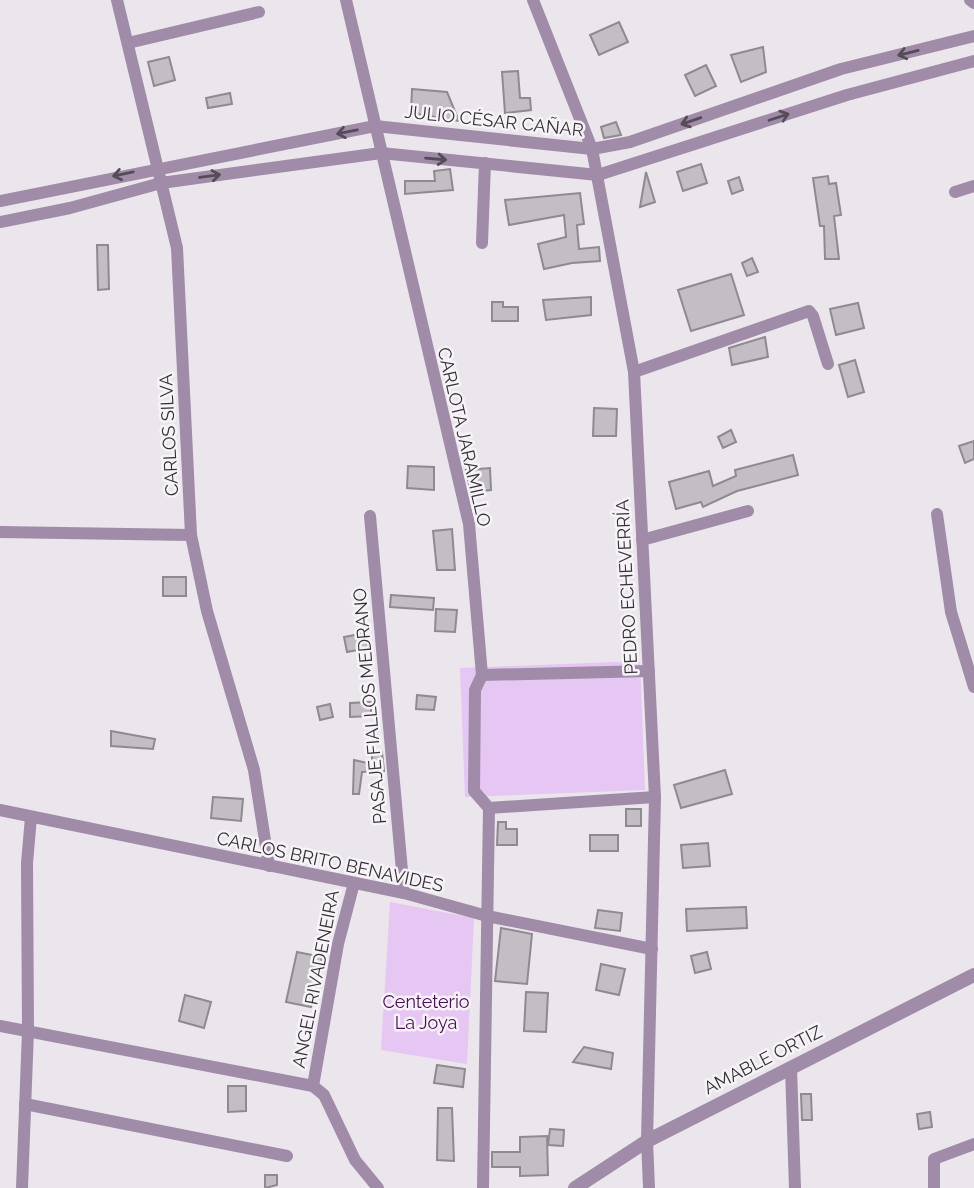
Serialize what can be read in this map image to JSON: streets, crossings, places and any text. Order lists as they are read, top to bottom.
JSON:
{
  "streets": {
    "street": [
      "JULIO CÉSAR CAÑAR",
      "CARLOS SILVA",
      "CARLOTA JARAMILLO",
      "PEDRO ECHEVERRÍA",
      "PASAJE FIALLOS MEDRANO",
      "CARLOS BRITO BENAVIDES",
      "ANGEL RIVADENEIRA",
      "AMABLE ORTIZ"
    ]
  },
  "crossings": [
    ["JULIO CÉSAR CAÑAR", "CARLOS SILVA"],
    ["JULIO CÉSAR CAÑAR", "CARLOTA JARAMILLO"],
    ["JULIO CÉSAR CAÑAR", "PEDRO ECHEVERRÍA"],
    ["CARLOS SILVA", "CARLOS BRITO BENAVIDES"],
    ["CARLOTA JARAMILLO", "CARLOS BRITO BENAVIDES"],
    ["PEDRO ECHEVERRÍA", "CARLOS BRITO BENAVIDES"],
    ["PEDRO ECHEVERRÍA", "AMABLE ORTIZ"],
    ["PASAJE FIALLOS MEDRANO", "CARLOS BRITO BENAVIDES"],
    ["CARLOS BRITO BENAVIDES", "ANGEL RIVADENEIRA"]
  ],
  "parks": ["Centeterio La Joya"]
}
